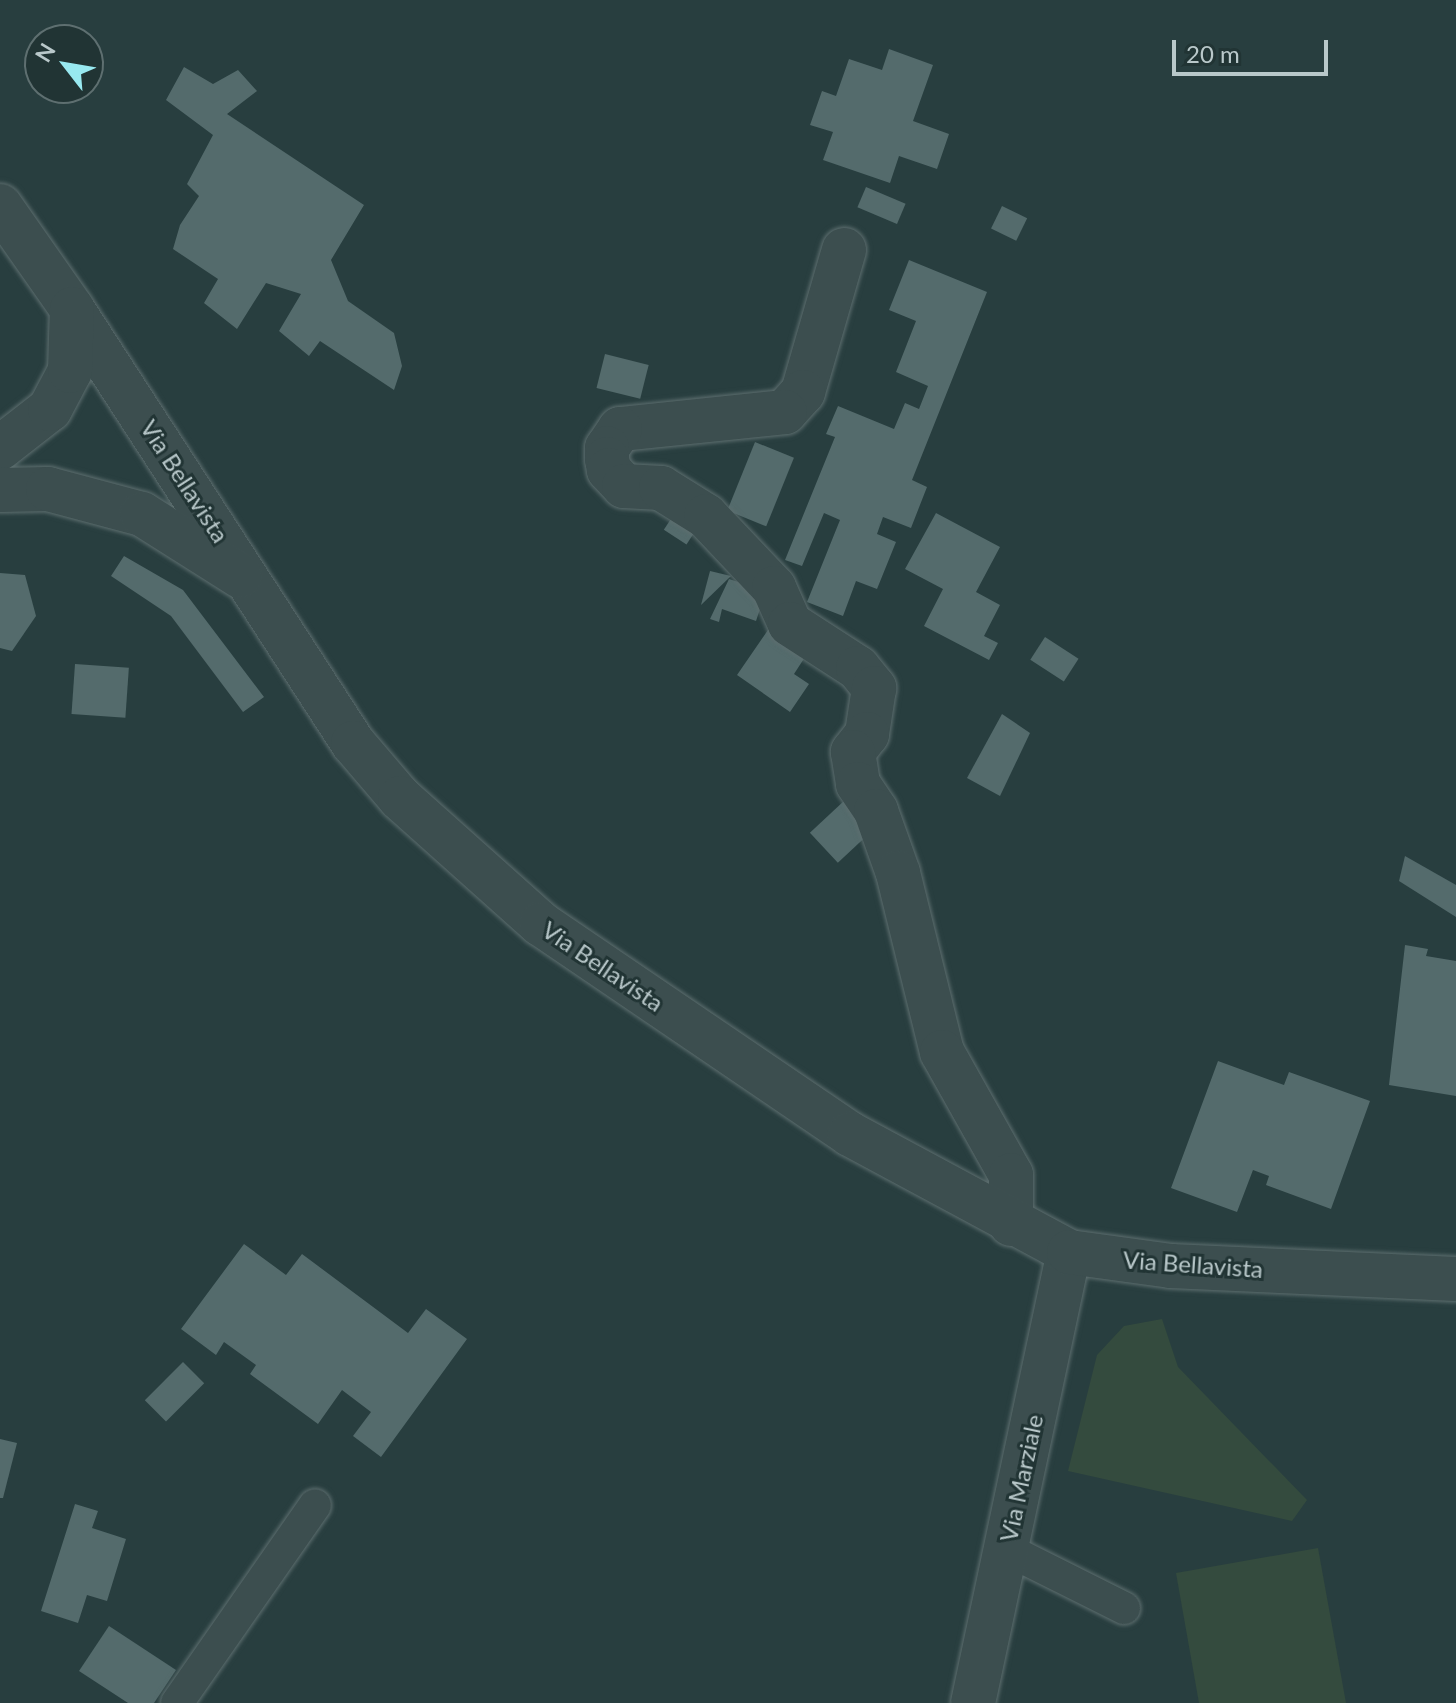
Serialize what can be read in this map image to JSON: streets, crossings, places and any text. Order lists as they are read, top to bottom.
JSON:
{
  "streets": {
    "street": ["Via Bellavista", "Via Marziale"]
  },
  "crossings": [
    ["Via Bellavista", "Via Marziale"]
  ],
  "scale_bar": "20 m",
  "north": "top left"
}
